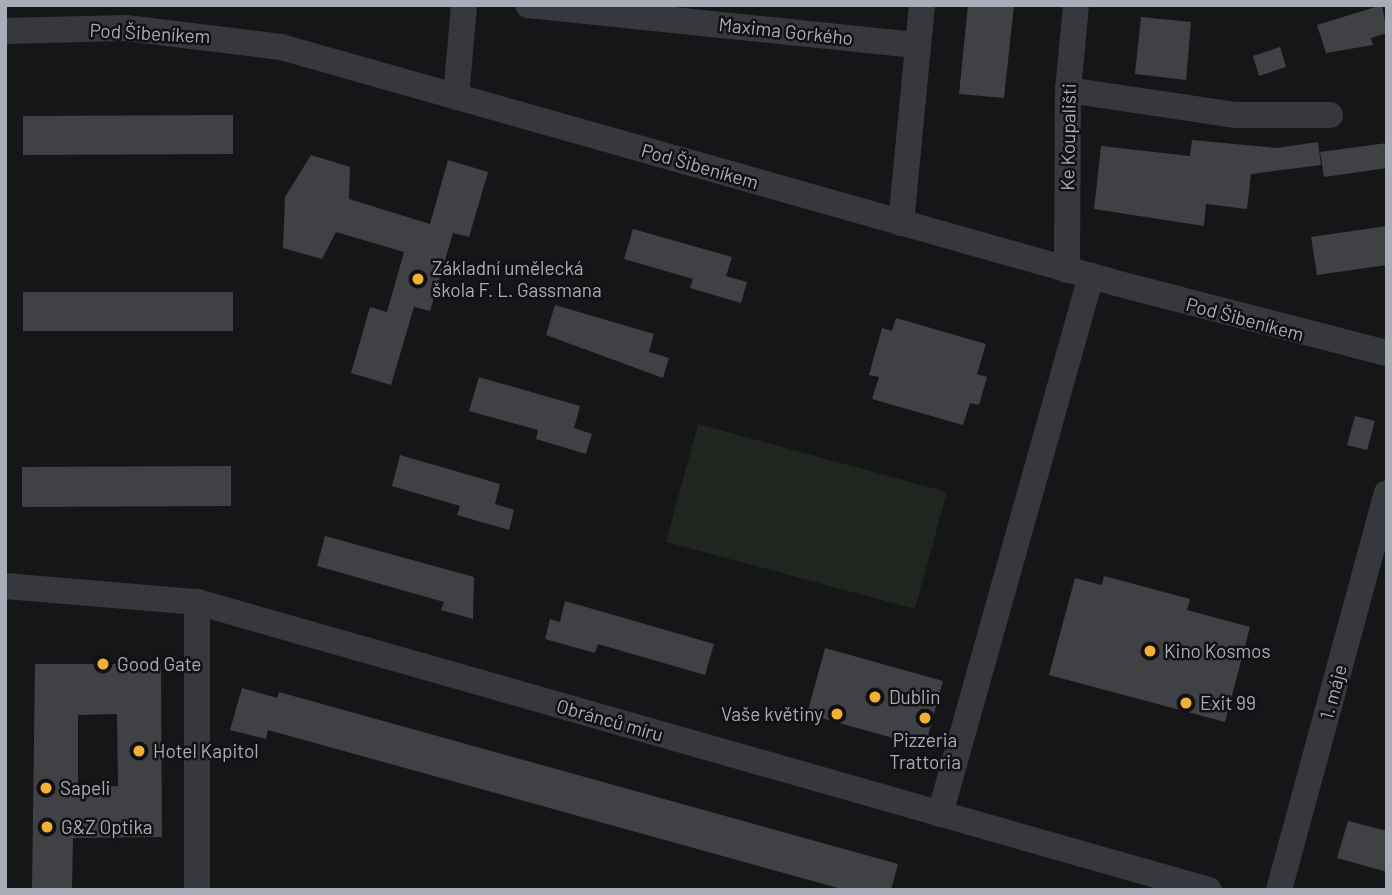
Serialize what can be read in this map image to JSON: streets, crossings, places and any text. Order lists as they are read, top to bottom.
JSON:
{
  "streets": {
    "street": [
      "Maxima Gorkého",
      "Pod Šibeníkem",
      "Ke Koupališti",
      "1. máje",
      "Obránců míru"
    ]
  },
  "crossings": [
    ["Pod Šibeníkem", "Ke Koupališti"],
    ["Ke Koupališti", "Obránců míru"]
  ],
  "places": [
    "Základní umělecká škola F. L. Gassmana",
    "Kino Kosmos",
    "Good Gate",
    "Dublin",
    "Exit 99",
    "Vaše květiny",
    "Pizzeria Trattoria",
    "Hotel Kapitol",
    "Sapeli",
    "G&Z Optika"
  ]
}
